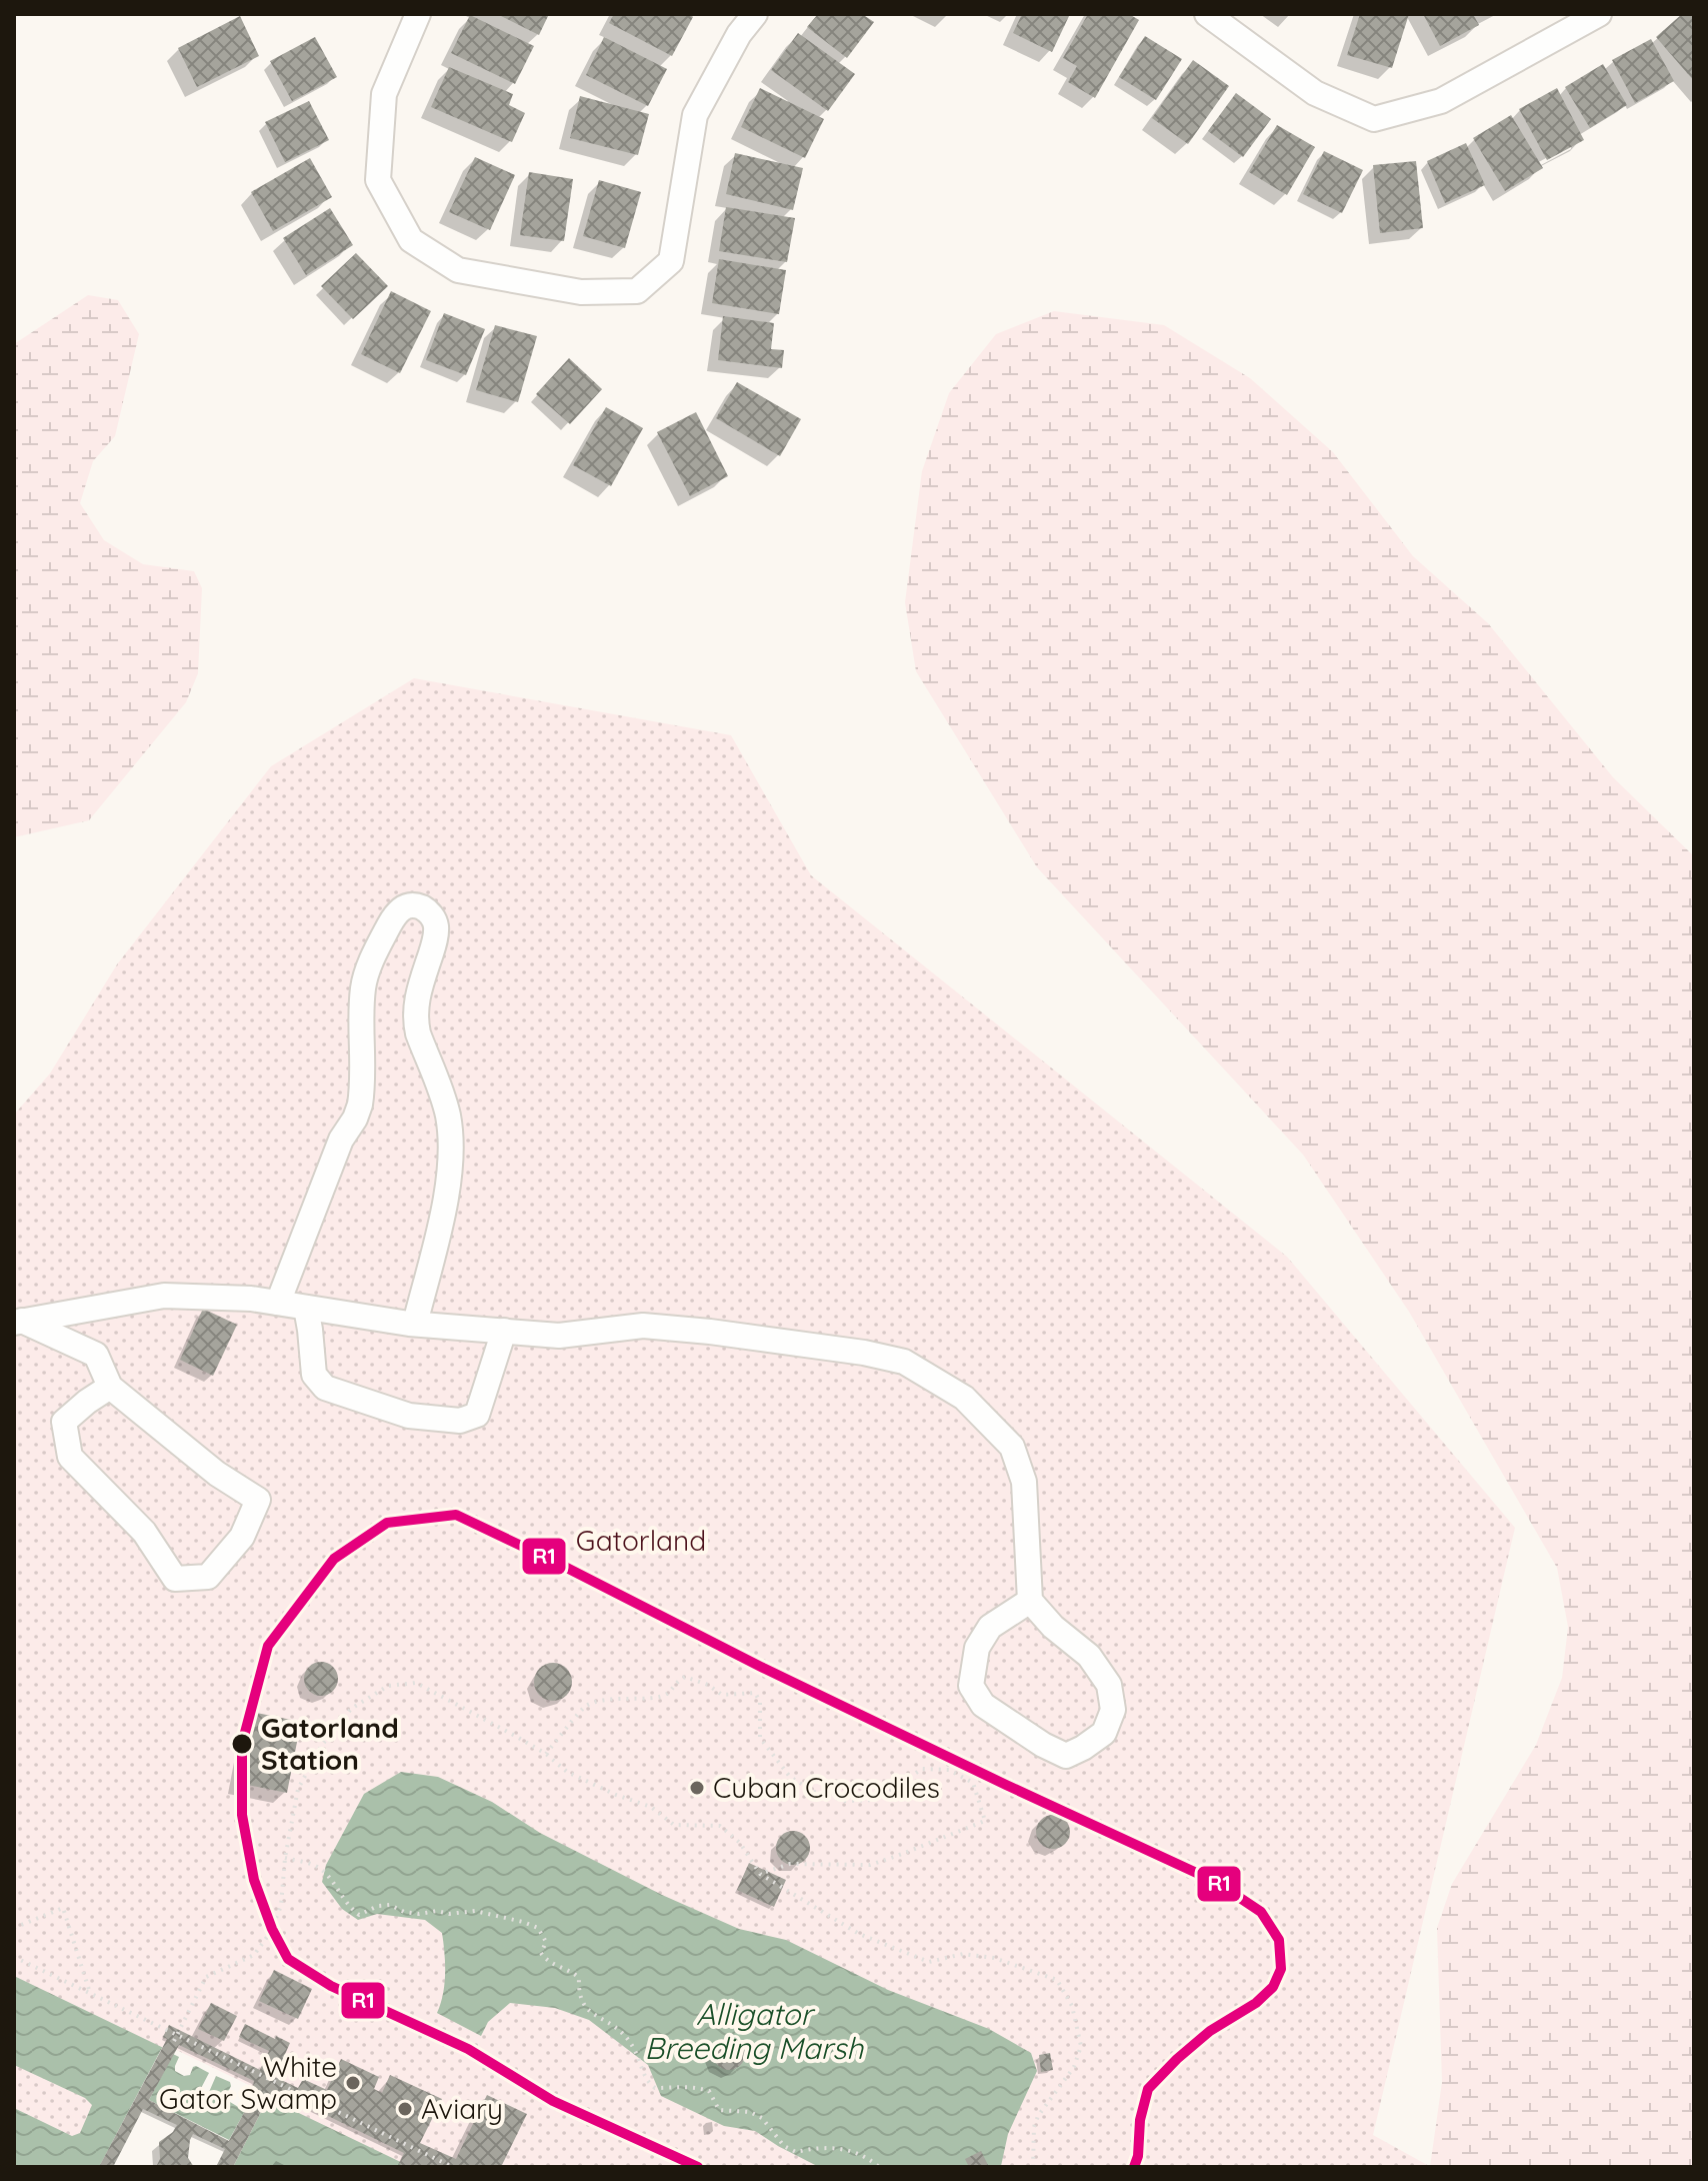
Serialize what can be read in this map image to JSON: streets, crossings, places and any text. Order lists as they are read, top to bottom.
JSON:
{
  "water": ["Alligator Breeding Marsh"],
  "parks": ["Gatorland"],
  "places": [
    "Gatorland Station",
    "Cuban Crocodiles",
    "White Gator Swamp",
    "Aviary"
  ],
  "lines": ["transit line R1"]
}
